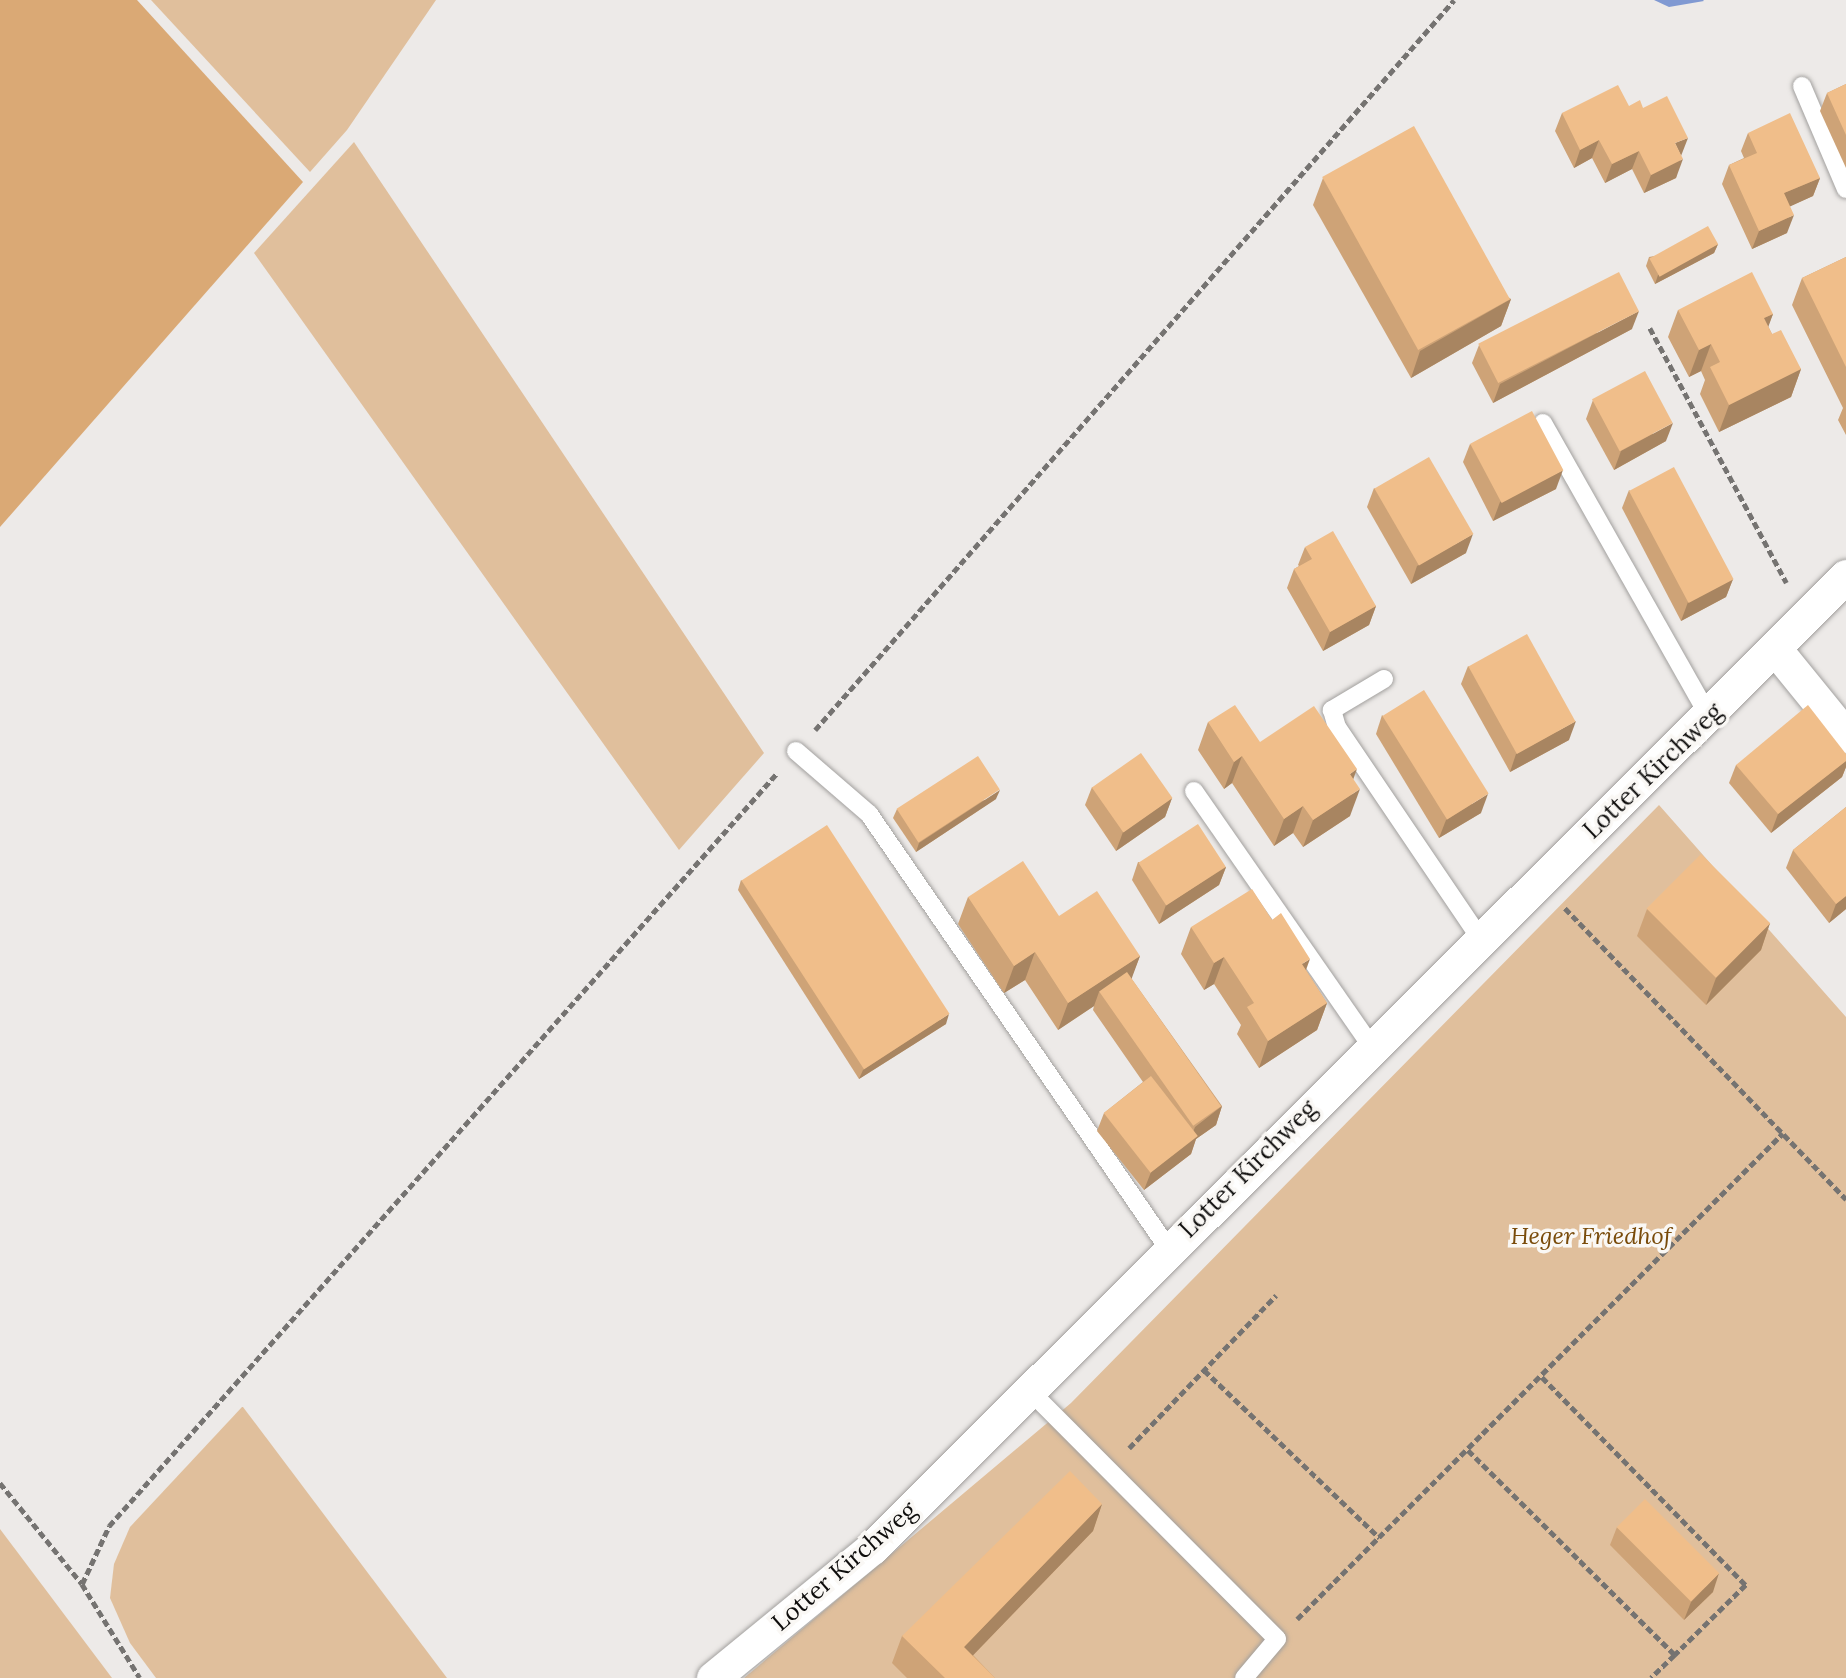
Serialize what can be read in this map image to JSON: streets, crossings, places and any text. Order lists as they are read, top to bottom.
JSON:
{
  "streets": {
    "street": ["Lotter Kirchweg"]
  },
  "parks": ["Heger Friedhof"]
}
